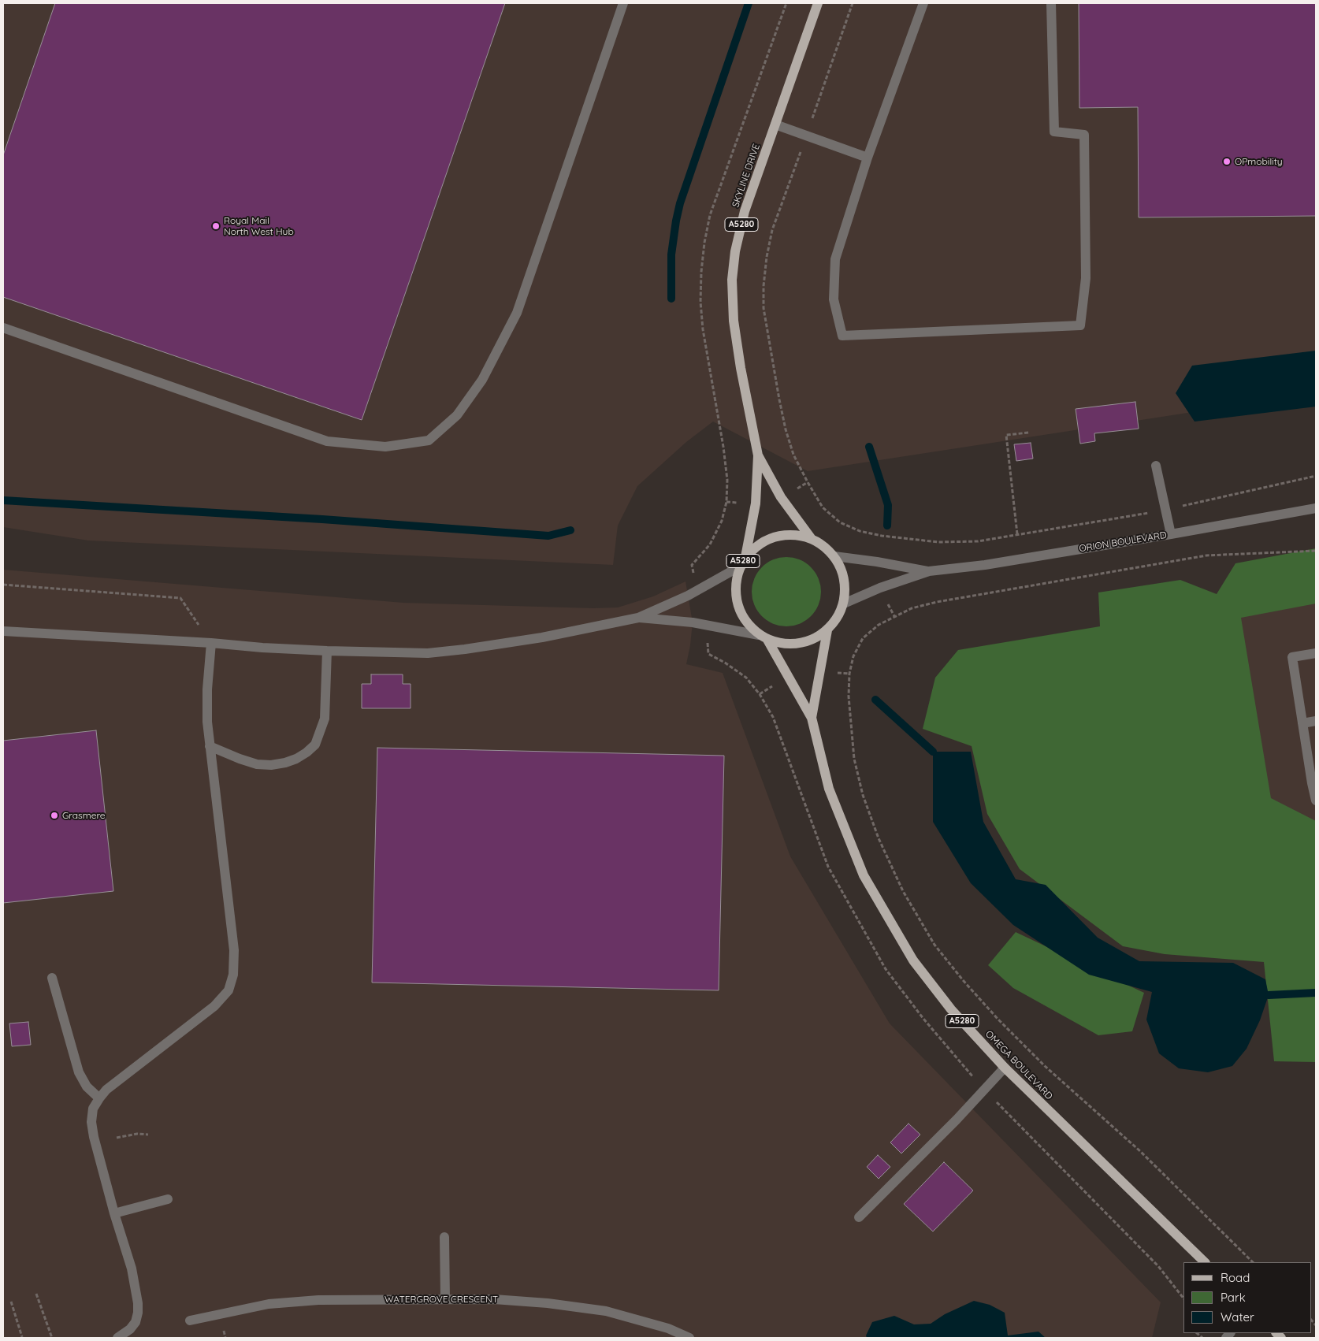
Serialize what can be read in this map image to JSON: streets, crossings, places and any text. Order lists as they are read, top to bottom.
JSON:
{
  "streets": {
    "main road": ["SKYLINE DRIVE", "A5280", "OMEGA BOULEVARD"],
    "street": ["ORION BOULEVARD", "WATERGROVE CRESCENT"]
  },
  "crossings": [
    ["SKYLINE DRIVE", "A5280"],
    ["SKYLINE DRIVE", "ORION BOULEVARD"],
    ["SKYLINE DRIVE", "OMEGA BOULEVARD"],
    ["A5280", "ORION BOULEVARD"],
    ["A5280", "OMEGA BOULEVARD"],
    ["ORION BOULEVARD", "OMEGA BOULEVARD"]
  ],
  "places": ["OPmobility", "Royal Mail North West Hub", "Grasmere"],
  "legend": ["Road", "Park", "Water"]
}
